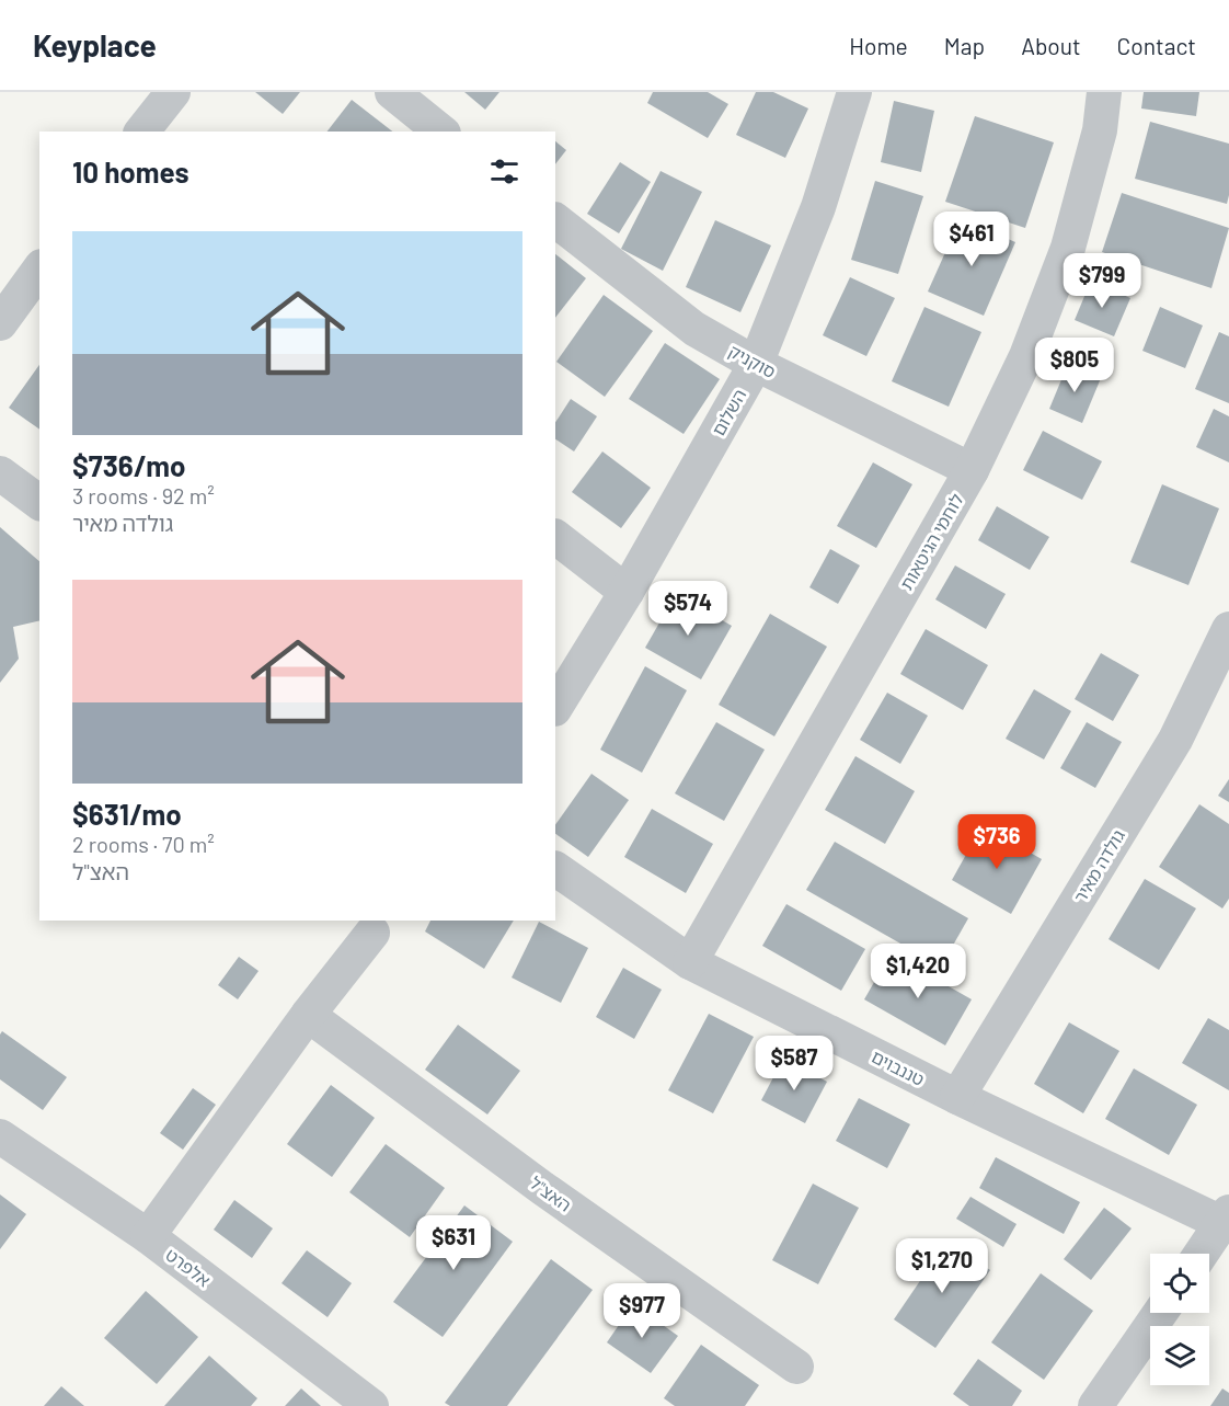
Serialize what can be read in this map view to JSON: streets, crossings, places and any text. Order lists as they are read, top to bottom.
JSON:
{
  "streets": {
    "street": [
      "סוקניק",
      "השלום",
      "לוחמי הגיטאות",
      "גולדה מאיר",
      "טננבוים",
      "האצ\"ל",
      "אלפרט"
    ]
  },
  "crossings": [
    ["סוקניק", "השלום"],
    ["סוקניק", "לוחמי הגיטאות"],
    ["לוחמי הגיטאות", "טננבוים"],
    ["גולדה מאיר", "טננבוים"]
  ],
  "page": {
    "header": "Keyplace",
    "nav": [
      "Home",
      "Map",
      "About",
      "Contact"
    ],
    "heading": "10 homes",
    "list": [
      {
        "name": "$736/mo",
        "note": "3 rooms · 92 m² · גולדה מאיר"
      },
      {
        "name": "$631/mo",
        "note": "2 rooms · 70 m² · האצ\"ל"
      }
    ],
    "price": [
      "$461",
      "$799",
      "$805",
      "$574",
      "$736",
      "$1,420",
      "$587",
      "$631",
      "$1,270",
      "$977"
    ]
  }
}
